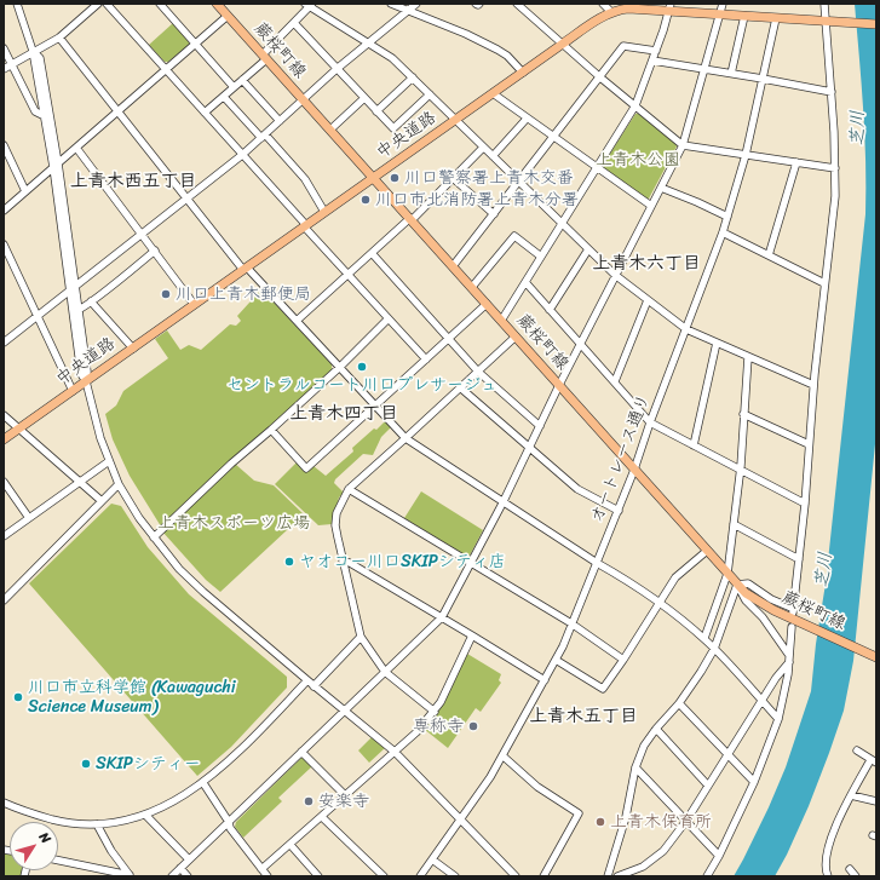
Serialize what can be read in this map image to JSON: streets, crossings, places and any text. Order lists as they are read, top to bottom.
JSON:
{
  "streets": {
    "main road": ["蕨桜町線", "中央道路"],
    "street": ["オートレース通り"]
  },
  "crossings": [
    ["蕨桜町線", "中央道路"],
    ["蕨桜町線", "オートレース通り"],
    ["中央道路", "オートレース通り"]
  ],
  "districts": [
    "上青木西五丁目",
    "上青木六丁目",
    "上青木四丁目",
    "上青木五丁目"
  ],
  "water": ["芝川"],
  "parks": ["上青木公園", "上青木スポーツ広場"],
  "places": [
    "川口警察署上青木交番",
    "川口市北消防署上青木分署",
    "川口上青木郵便局",
    "セントラルコート川口プレサージュ",
    "ヤオコー川口SKIPシティ店",
    "川口市立科学館 (Kawaguchi Science Museum)",
    "専称寺",
    "SKIPシティー",
    "安楽寺",
    "上青木保育所"
  ],
  "north": "top right"
}
